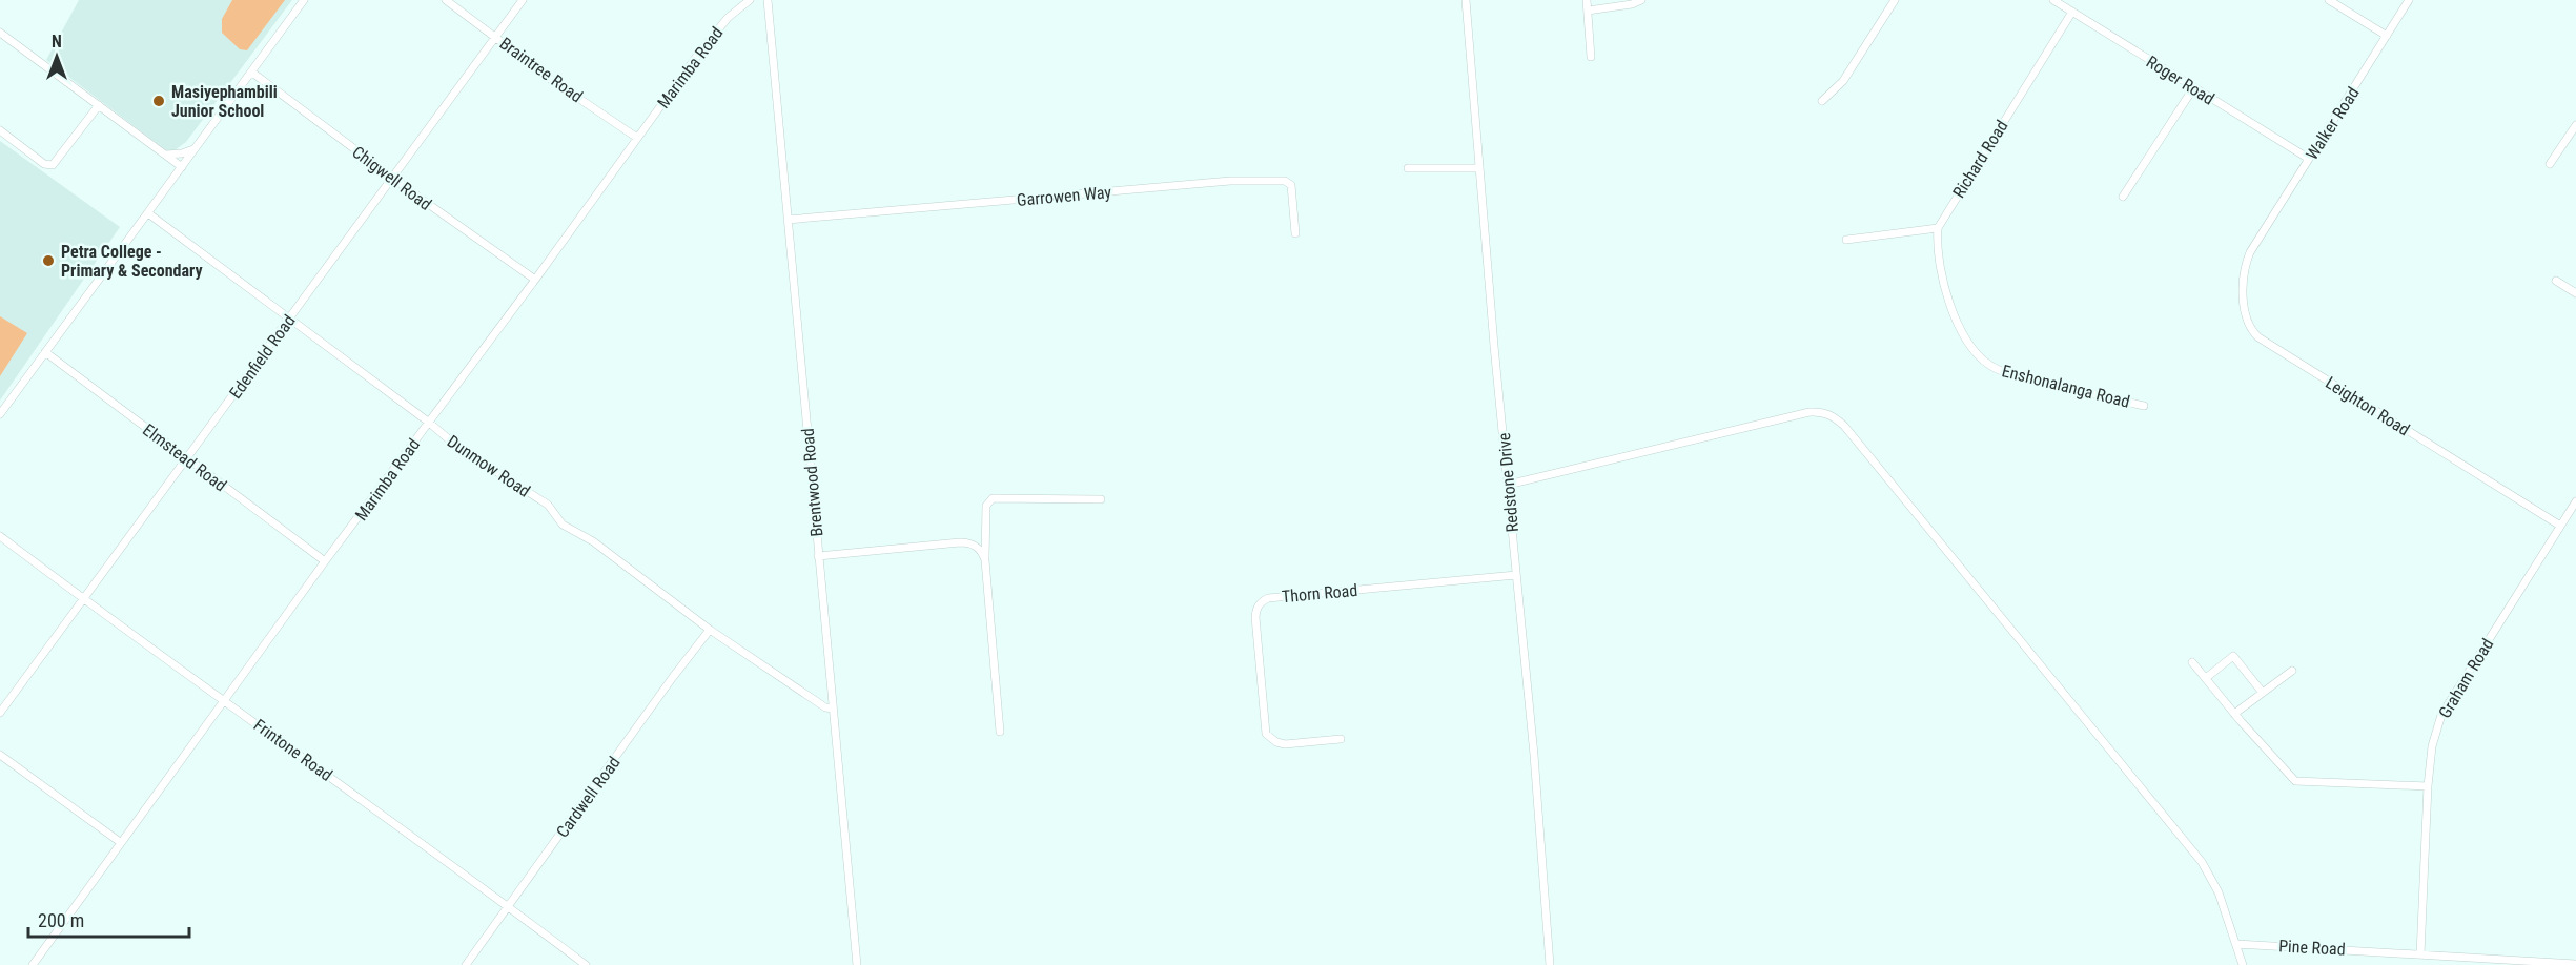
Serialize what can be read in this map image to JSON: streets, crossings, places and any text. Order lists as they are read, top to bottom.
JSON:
{
  "streets": {
    "street": [
      "Marimba Road",
      "Braintree Road",
      "Roger Road",
      "Walker Road",
      "Richard Road",
      "Chigwell Road",
      "Garrowen Way",
      "Edenfield Road",
      "Enshonalanga Road",
      "Leighton Road",
      "Elmstead Road",
      "Dunmow Road",
      "Brentwood Road",
      "Redstone Drive",
      "Thorn Road",
      "Graham Road",
      "Frintone Road",
      "Cardwell Road",
      "Pine Road"
    ]
  },
  "crossings": [
    ["Marimba Road", "Braintree Road"],
    ["Marimba Road", "Chigwell Road"],
    ["Marimba Road", "Elmstead Road"],
    ["Marimba Road", "Dunmow Road"],
    ["Marimba Road", "Frintone Road"],
    ["Braintree Road", "Edenfield Road"],
    ["Roger Road", "Walker Road"],
    ["Roger Road", "Richard Road"],
    ["Walker Road", "Leighton Road"],
    ["Richard Road", "Enshonalanga Road"],
    ["Chigwell Road", "Edenfield Road"],
    ["Garrowen Way", "Brentwood Road"],
    ["Edenfield Road", "Elmstead Road"],
    ["Edenfield Road", "Dunmow Road"],
    ["Edenfield Road", "Frintone Road"],
    ["Leighton Road", "Graham Road"],
    ["Dunmow Road", "Brentwood Road"],
    ["Dunmow Road", "Cardwell Road"],
    ["Redstone Drive", "Thorn Road"],
    ["Graham Road", "Pine Road"],
    ["Frintone Road", "Cardwell Road"]
  ],
  "places": ["Masiyephambili Junior School", "Petra College - Primary & Secondary"],
  "scale_bar": "200 m",
  "north": "top"
}
